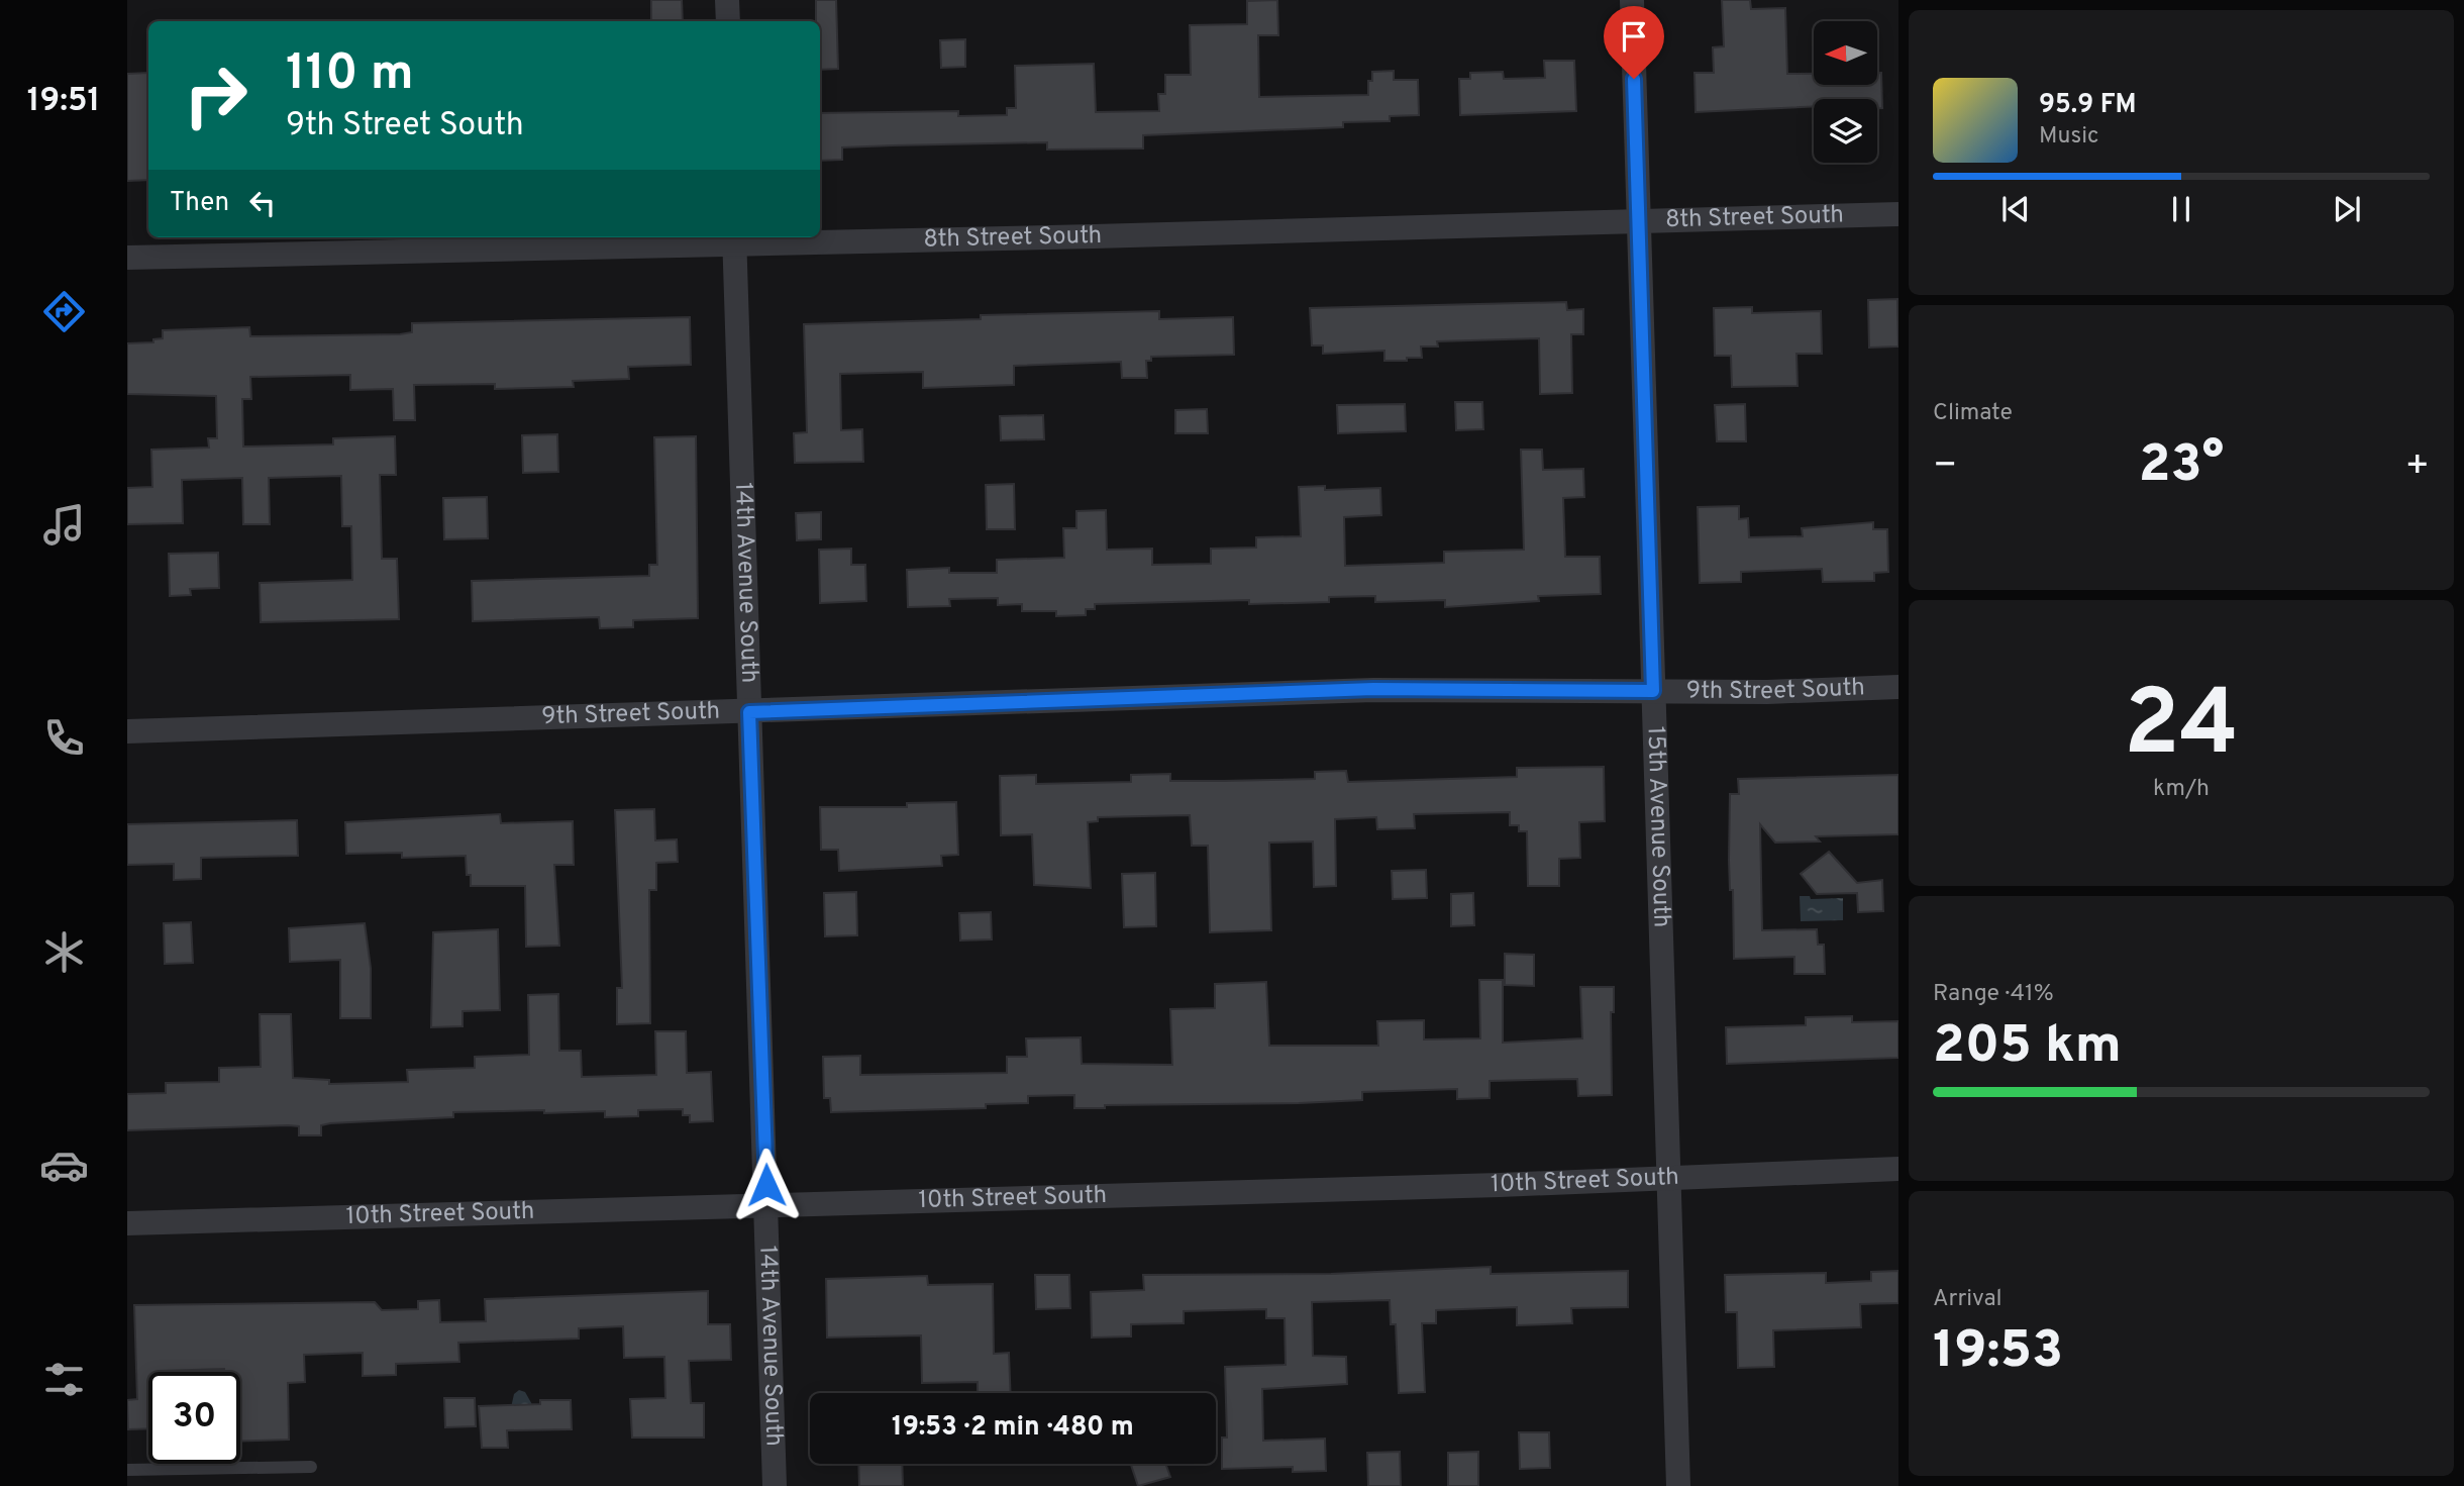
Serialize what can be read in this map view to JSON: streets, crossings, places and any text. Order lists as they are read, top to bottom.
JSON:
{
  "streets": {
    "street": [
      "8th Street South",
      "14th Avenue South",
      "9th Street South",
      "15th Avenue South",
      "10th Street South"
    ]
  },
  "crossings": [
    ["8th Street South", "14th Avenue South"],
    ["8th Street South", "15th Avenue South"],
    ["14th Avenue South", "9th Street South"],
    ["14th Avenue South", "10th Street South"],
    ["9th Street South", "15th Avenue South"],
    ["15th Avenue South", "10th Street South"]
  ],
  "north": "left",
  "page": {
    "tabs": "19:51",
    "turn": ["110 m", "9th Street South"],
    "song": ["95.9 FM", "Music"],
    "then": "Then",
    "tile": [
      "Climate",
      ["24", "km/h"],
      ["Range · 41%", "205 km"],
      ["Arrival", "19:53"]
    ],
    "heat": ["−", "23°", "+"],
    "limit": "30",
    "trip": "19:53 · 2 min · 480 m"
  }
}
